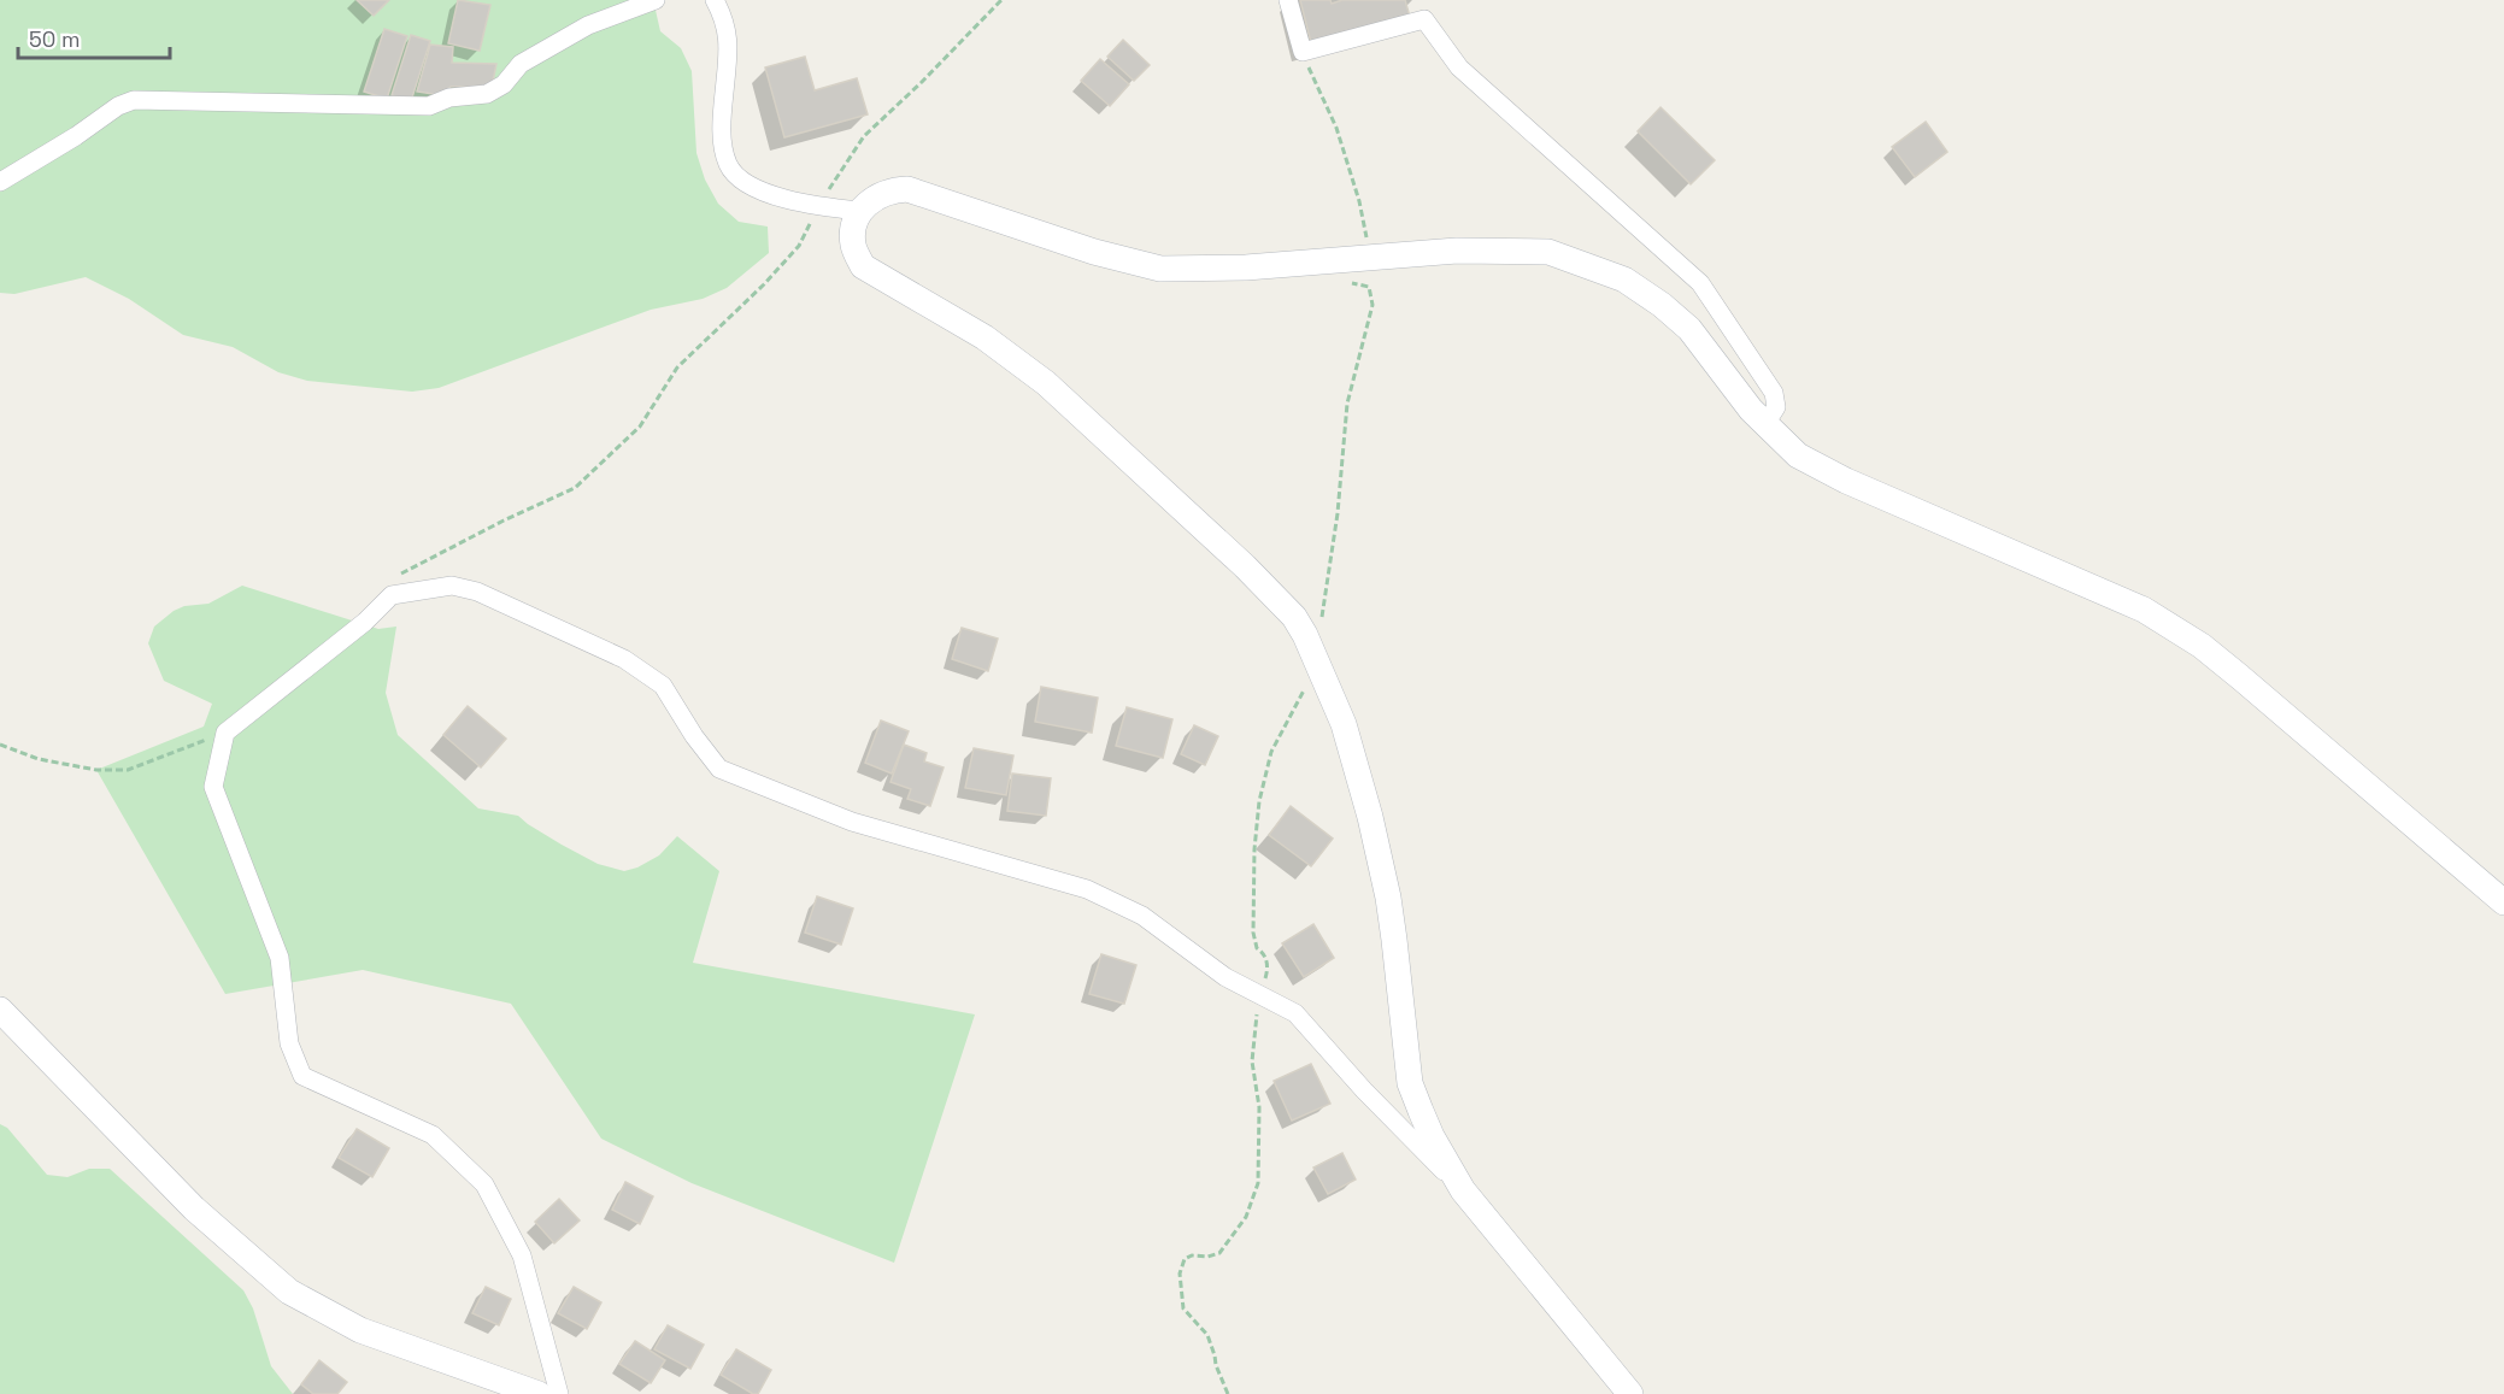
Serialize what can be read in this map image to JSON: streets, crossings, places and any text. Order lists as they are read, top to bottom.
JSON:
{
  "scale_bar": "50 m"
}
